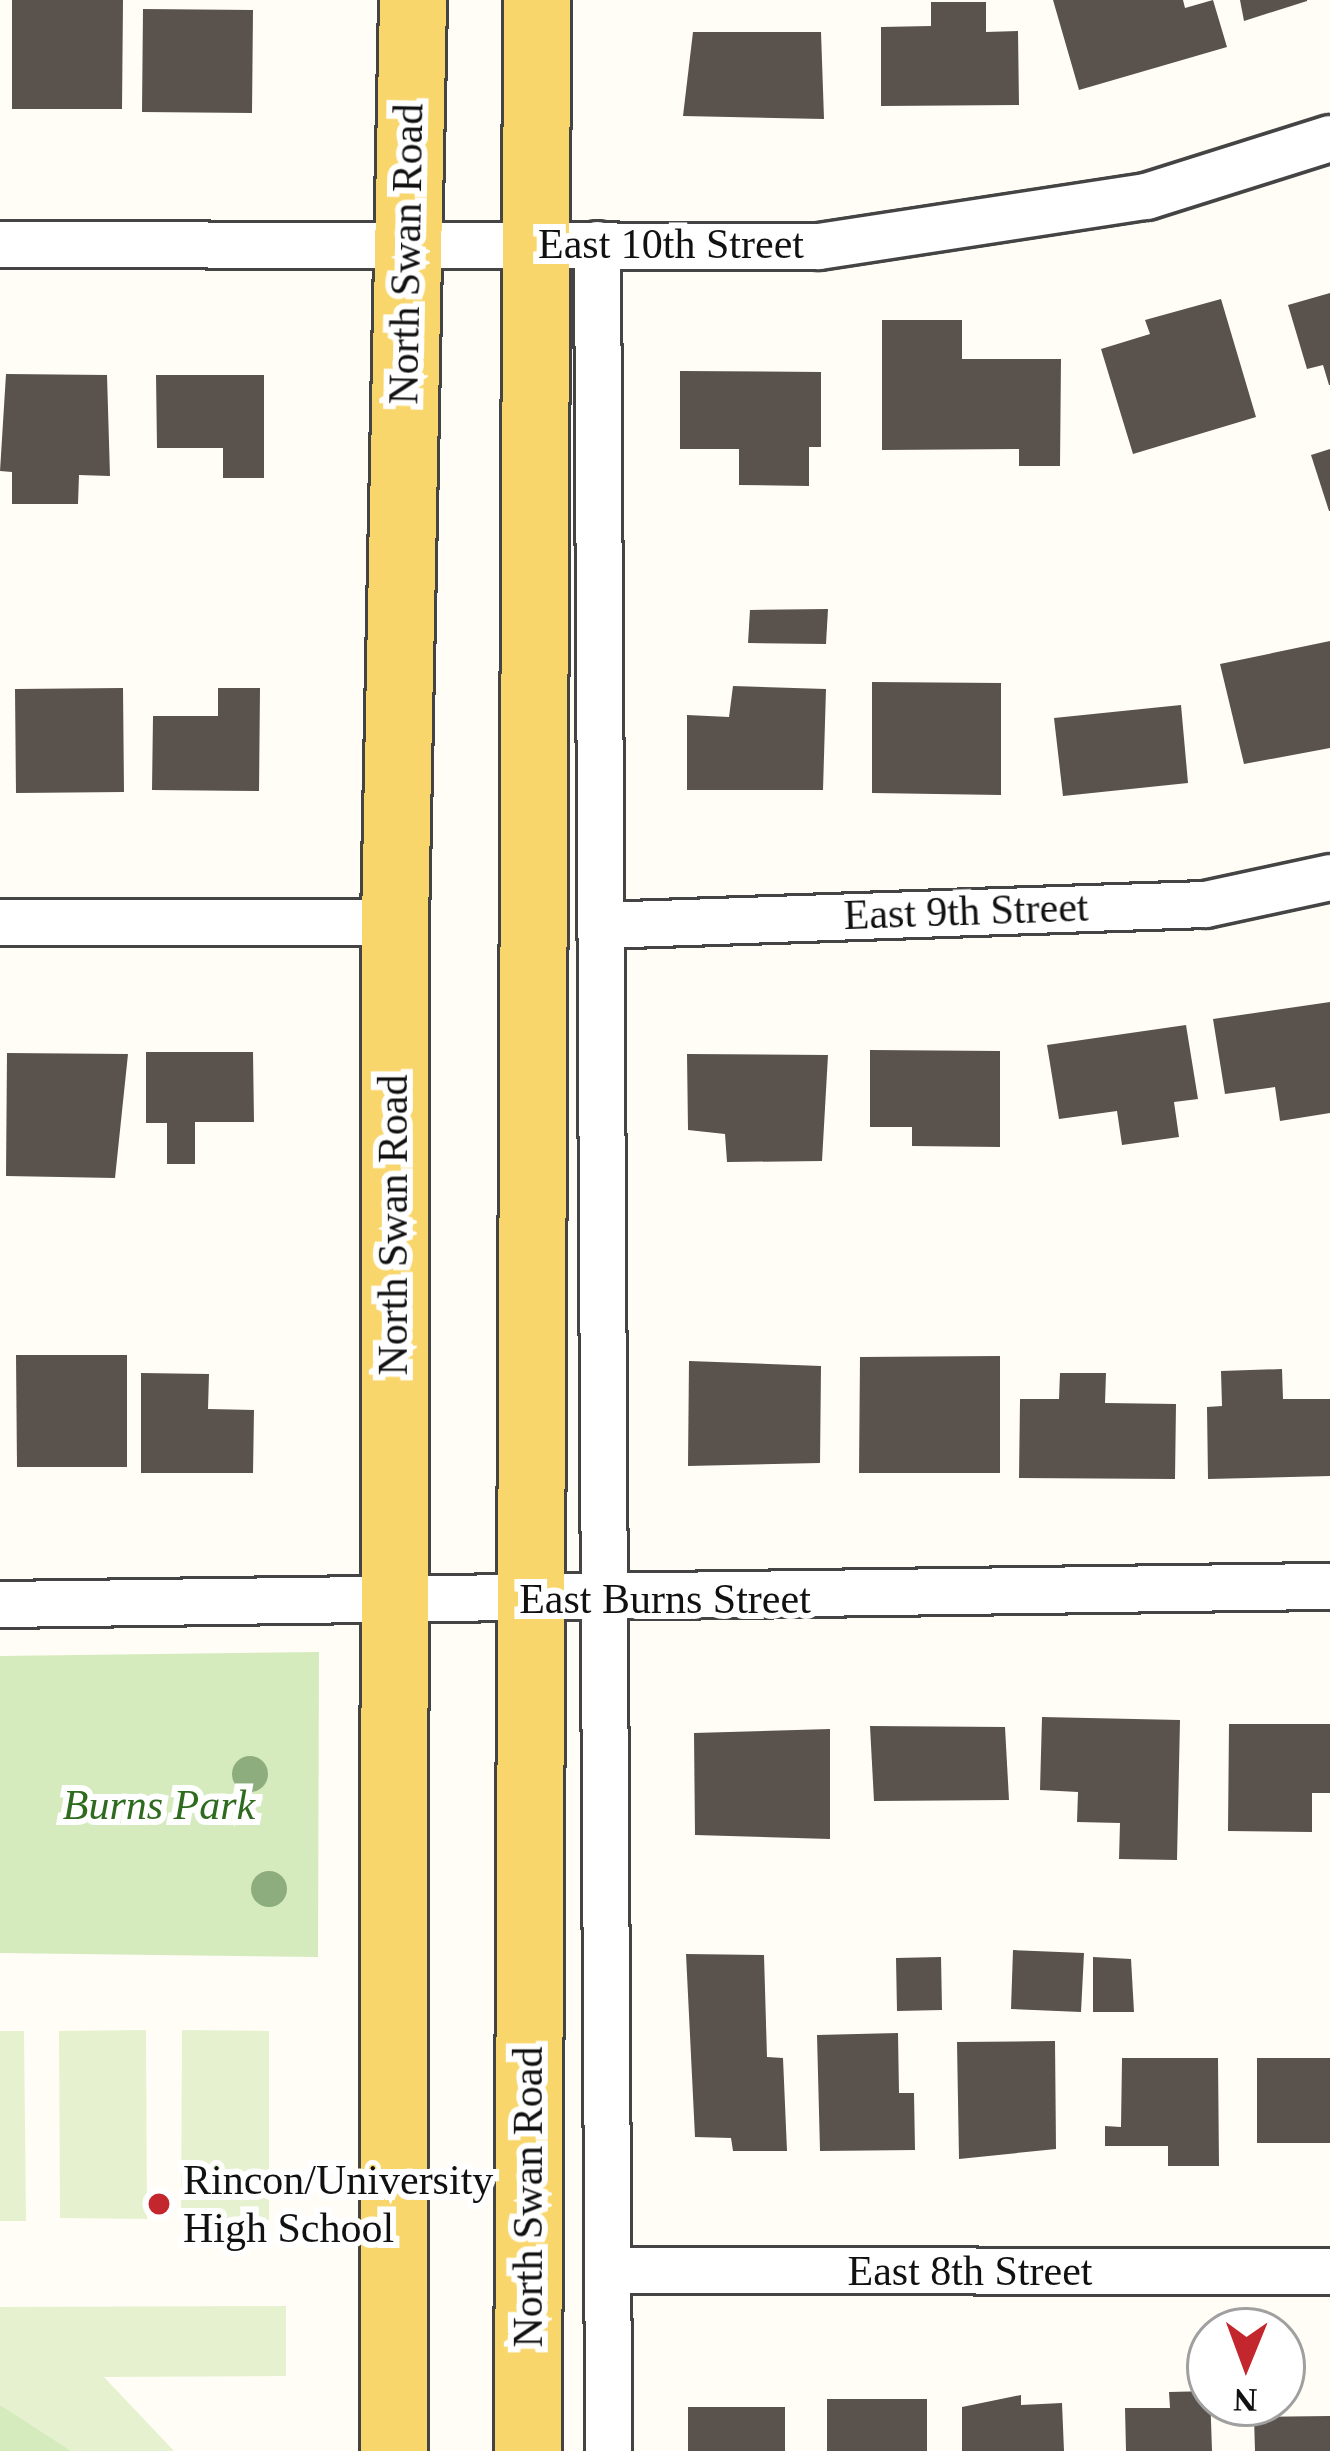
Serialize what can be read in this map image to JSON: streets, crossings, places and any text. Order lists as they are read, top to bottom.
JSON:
{
  "streets": {
    "main road": ["North Swan Road"],
    "street": [
      "East 10th Street",
      "East 9th Street",
      "East Burns Street",
      "East 8th Street"
    ]
  },
  "crossings": [
    ["East 10th Street", "North Swan Road"],
    ["North Swan Road", "East 9th Street"],
    ["North Swan Road", "East Burns Street"],
    ["North Swan Road", "East 8th Street"]
  ],
  "parks": ["Burns Park"],
  "places": ["Rincon/University High School"],
  "north": "bottom"
}
